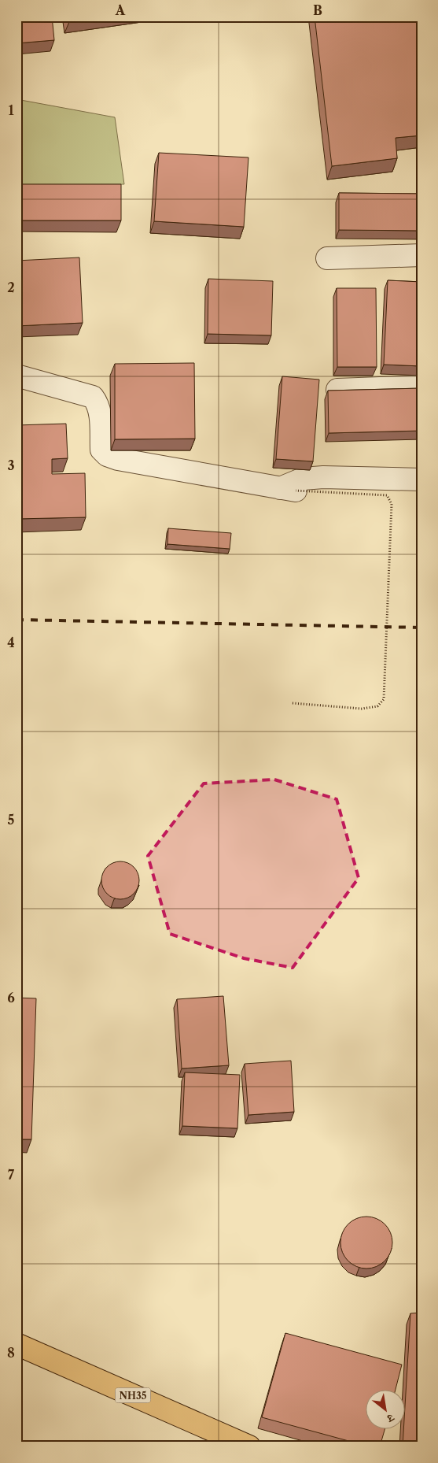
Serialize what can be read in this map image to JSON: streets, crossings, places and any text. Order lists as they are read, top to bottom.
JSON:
{
  "streets": {
    "highway": ["NH35"]
  },
  "north": "bottom right",
  "grid": {
    "columns": ["A", "B"],
    "rows": [
      "1",
      "2",
      "3",
      "4",
      "5",
      "6",
      "7",
      "8"
    ]
  }
}
